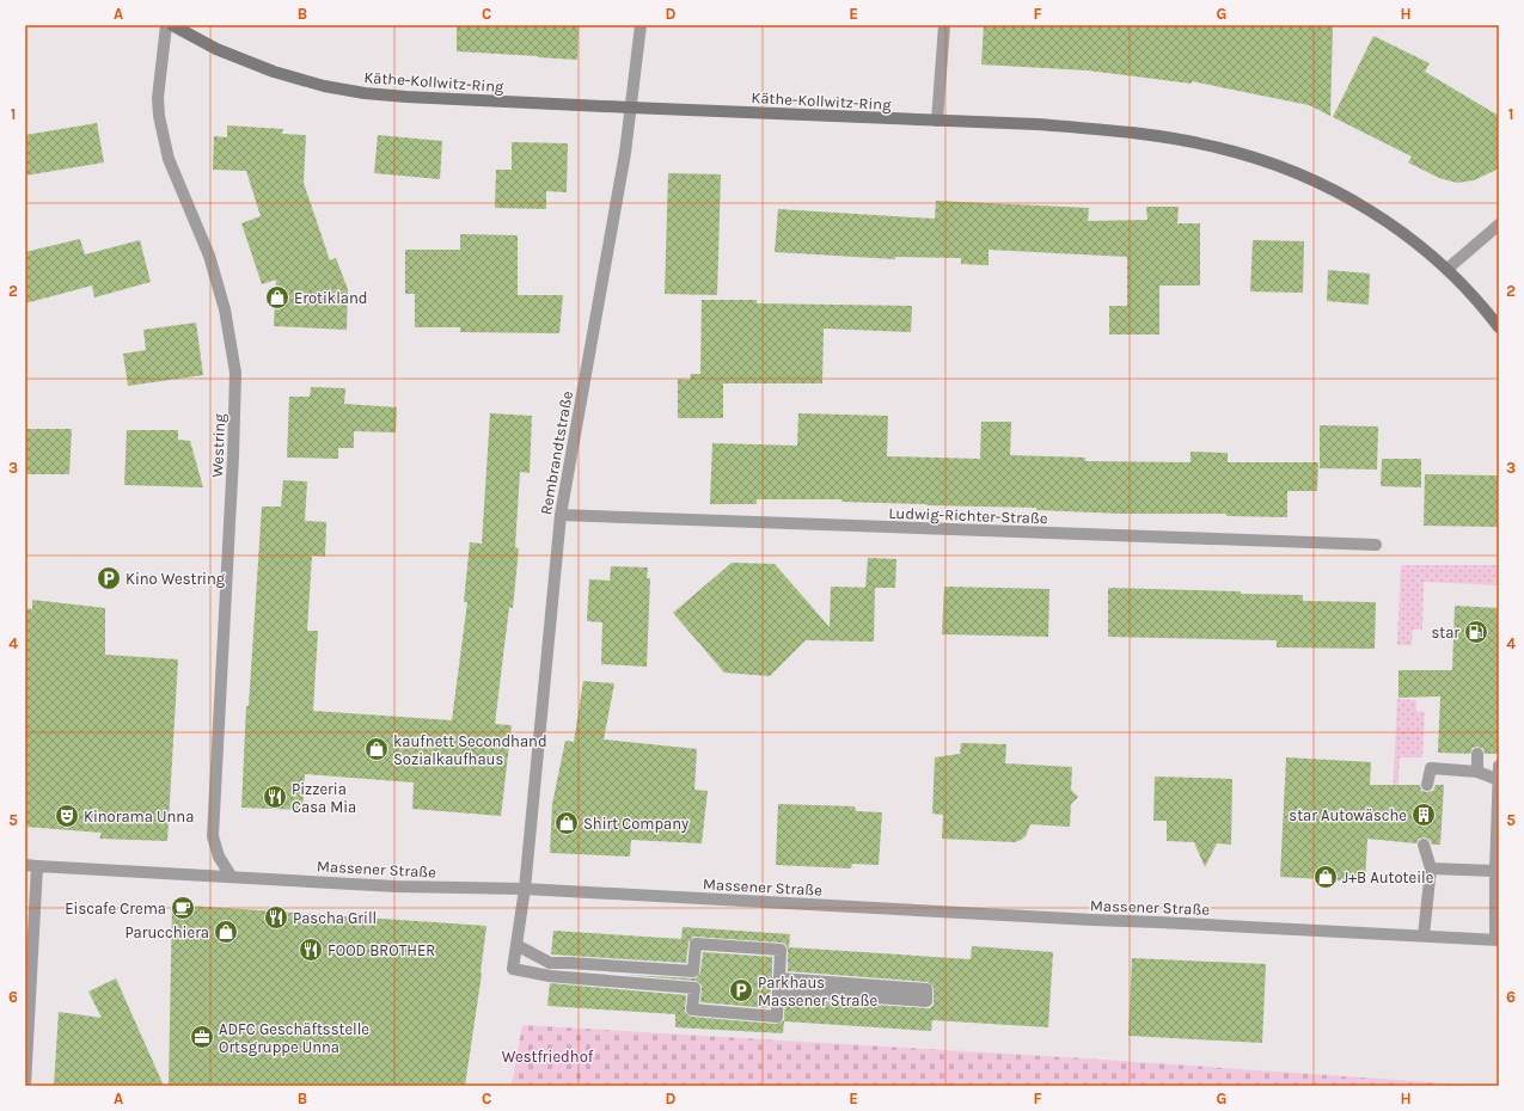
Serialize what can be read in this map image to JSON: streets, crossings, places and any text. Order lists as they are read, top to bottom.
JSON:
{
  "streets": {
    "main road": ["Käthe-Kollwitz-Ring"],
    "street": [
      "Westring",
      "Rembrandtstraße",
      "Ludwig-Richter-Straße",
      "Massener Straße"
    ]
  },
  "crossings": [
    ["Käthe-Kollwitz-Ring", "Rembrandtstraße"],
    ["Westring", "Massener Straße"],
    ["Rembrandtstraße", "Ludwig-Richter-Straße"],
    ["Rembrandtstraße", "Massener Straße"]
  ],
  "parks": ["Westfriedhof"],
  "places": {
    "shop": [
      "Erotikland",
      "kaufnett Secondhand Sozialkaufhaus",
      "Shirt Company",
      "J+B Autoteile",
      "Parucchiera"
    ],
    "parking": ["Kino Westring", "Parkhaus Massener Straße"],
    "fuel station": ["star"],
    "restaurant": ["Pizzeria Casa Mia", "Pascha Grill", "FOOD BROTHER"],
    "building": ["star Autowäsche"],
    "theatre": ["Kinorama Unna"],
    "cafe": ["Eiscafe Crema"],
    "office": ["ADFC Geschäftsstelle Ortsgruppe Unna"]
  },
  "grid": {
    "columns": [
      "A",
      "B",
      "C",
      "D",
      "E",
      "F",
      "G",
      "H"
    ],
    "rows": [
      "1",
      "2",
      "3",
      "4",
      "5",
      "6"
    ]
  }
}
